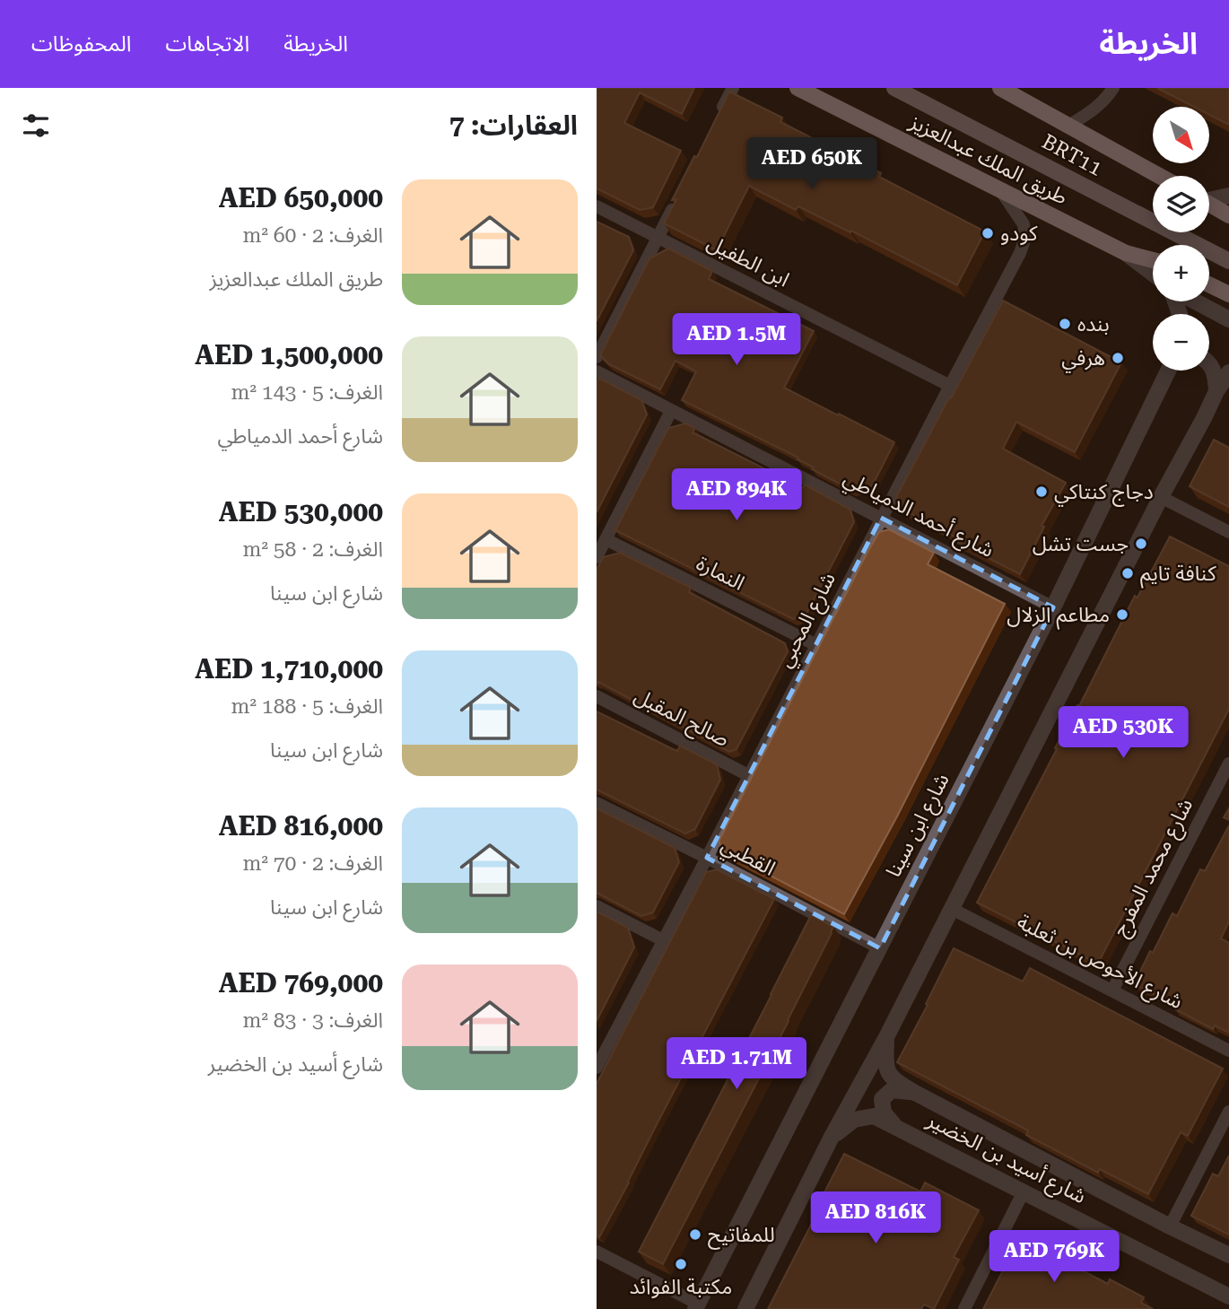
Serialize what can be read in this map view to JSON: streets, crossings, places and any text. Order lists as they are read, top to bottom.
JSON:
{
  "streets": {
    "main road": ["BRT11", "طريق الملك عبدالعزيز"],
    "street": [
      "ابن الطفيل",
      "شارع أحمد الدمياطي",
      "النمارة",
      "شارع المحبي",
      "صالح المقبل",
      "شارع ابن سينا",
      "القطبي",
      "شارع محمد المفرج",
      "شارع الأحوص بن ثعلبة",
      "شارع أسيد بن الخضير"
    ]
  },
  "crossings": [
    ["طريق الملك عبدالعزيز", "شارع المحبي"],
    ["ابن الطفيل", "شارع المحبي"],
    ["شارع أحمد الدمياطي", "شارع المحبي"],
    ["شارع أحمد الدمياطي", "شارع ابن سينا"],
    ["النمارة", "شارع المحبي"],
    ["شارع المحبي", "صالح المقبل"],
    ["شارع المحبي", "القطبي"],
    ["شارع ابن سينا", "القطبي"],
    ["شارع محمد المفرج", "شارع الأحوص بن ثعلبة"]
  ],
  "places": [
    "كودو",
    "بنده",
    "هرفي",
    "دجاج كنتاكي",
    "جست تشل",
    "كنافة تايم",
    "مطاعم الزلال",
    "للمفاتيح",
    "مكتبة الفوائد"
  ],
  "north": "bottom right",
  "page": {
    "header": "الخريطة",
    "nav": ["الخريطة", "الاتجاهات", "المحفوظات"],
    "heading": "العقارات: 7",
    "map_buttons": ["+", "−"],
    "price": [
      "AED 650K",
      "AED 1.5M",
      "AED 894K",
      "AED 530K",
      "AED 1.71M",
      "AED 816K",
      "AED 769K"
    ],
    "list": [
      {
        "name": "AED 650,000",
        "note": "الغرف: 2 · 60 m² · طريق الملك عبدالعزيز"
      },
      {
        "name": "AED 1,500,000",
        "note": "الغرف: 5 · 143 m² · شارع أحمد الدمياطي"
      },
      {
        "name": "AED 530,000",
        "note": "الغرف: 2 · 58 m² · شارع ابن سينا"
      },
      {
        "name": "AED 1,710,000",
        "note": "الغرف: 5 · 188 m² · شارع ابن سينا"
      },
      {
        "name": "AED 816,000",
        "note": "الغرف: 2 · 70 m² · شارع ابن سينا"
      },
      {
        "name": "AED 769,000",
        "note": "الغرف: 3 · 83 m² · شارع أسيد بن الخضير"
      }
    ]
  }
}
